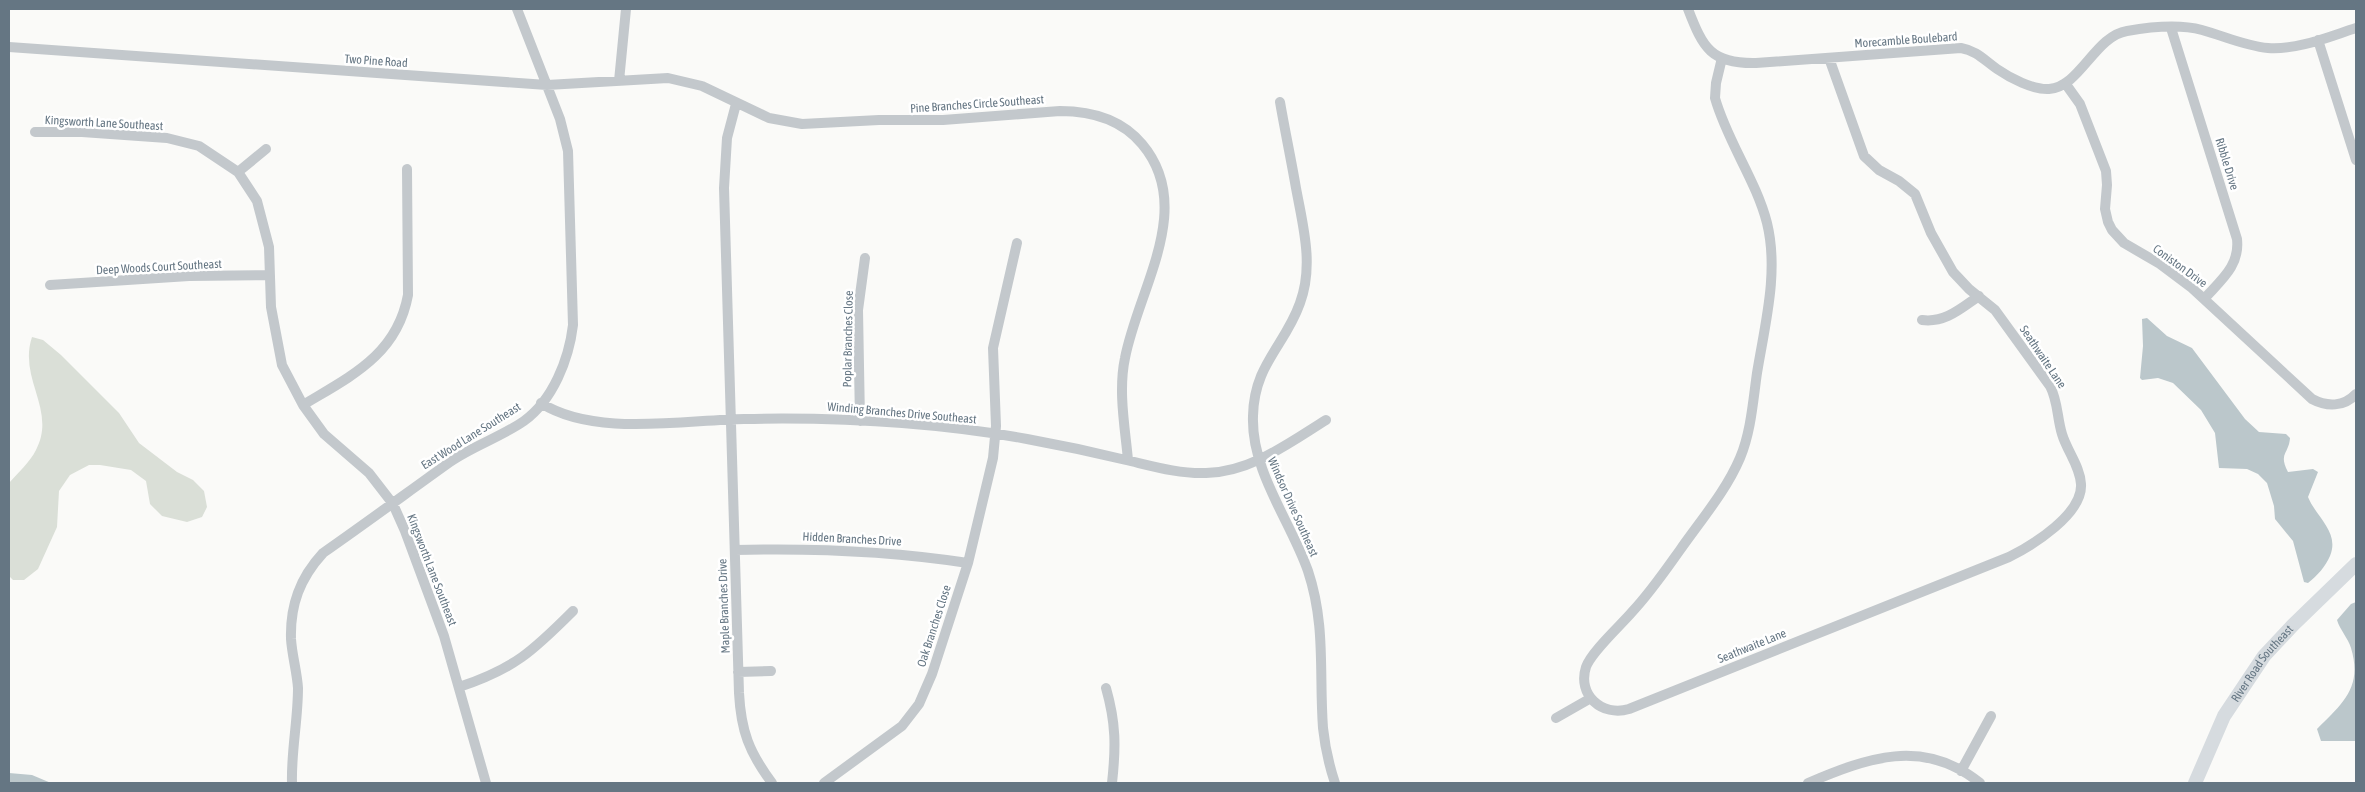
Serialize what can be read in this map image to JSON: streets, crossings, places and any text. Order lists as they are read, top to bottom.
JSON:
{
  "streets": {
    "main road": ["River Road Southeast"],
    "street": [
      "Morecamble Boulebard",
      "Two Pine Road",
      "Pine Branches Circle Southeast",
      "Kingsworth Lane Southeast",
      "Ribble Drive",
      "Coniston Drive",
      "Deep Woods Court Southeast",
      "Poplar Branches Close",
      "Seathwaite Lane",
      "Winding Branches Drive Southeast",
      "East Wood Lane Southeast",
      "Windsor Drive Southeast",
      "Hidden Branches Drive",
      "Maple Branches Drive",
      "Oak Branches Close"
    ]
  },
  "crossings": [
    ["Morecamble Boulebard", "Coniston Drive"],
    ["Morecamble Boulebard", "Seathwaite Lane"],
    ["Two Pine Road", "Pine Branches Circle Southeast"],
    ["Two Pine Road", "East Wood Lane Southeast"],
    ["Pine Branches Circle Southeast", "Winding Branches Drive Southeast"],
    ["Kingsworth Lane Southeast", "Deep Woods Court Southeast"],
    ["Kingsworth Lane Southeast", "East Wood Lane Southeast"],
    ["Ribble Drive", "Coniston Drive"],
    ["Poplar Branches Close", "Winding Branches Drive Southeast"],
    ["Winding Branches Drive Southeast", "East Wood Lane Southeast"],
    ["Winding Branches Drive Southeast", "Windsor Drive Southeast"],
    ["Winding Branches Drive Southeast", "Maple Branches Drive"],
    ["Winding Branches Drive Southeast", "Oak Branches Close"],
    ["Hidden Branches Drive", "Maple Branches Drive"],
    ["Hidden Branches Drive", "Oak Branches Close"]
  ]
}
